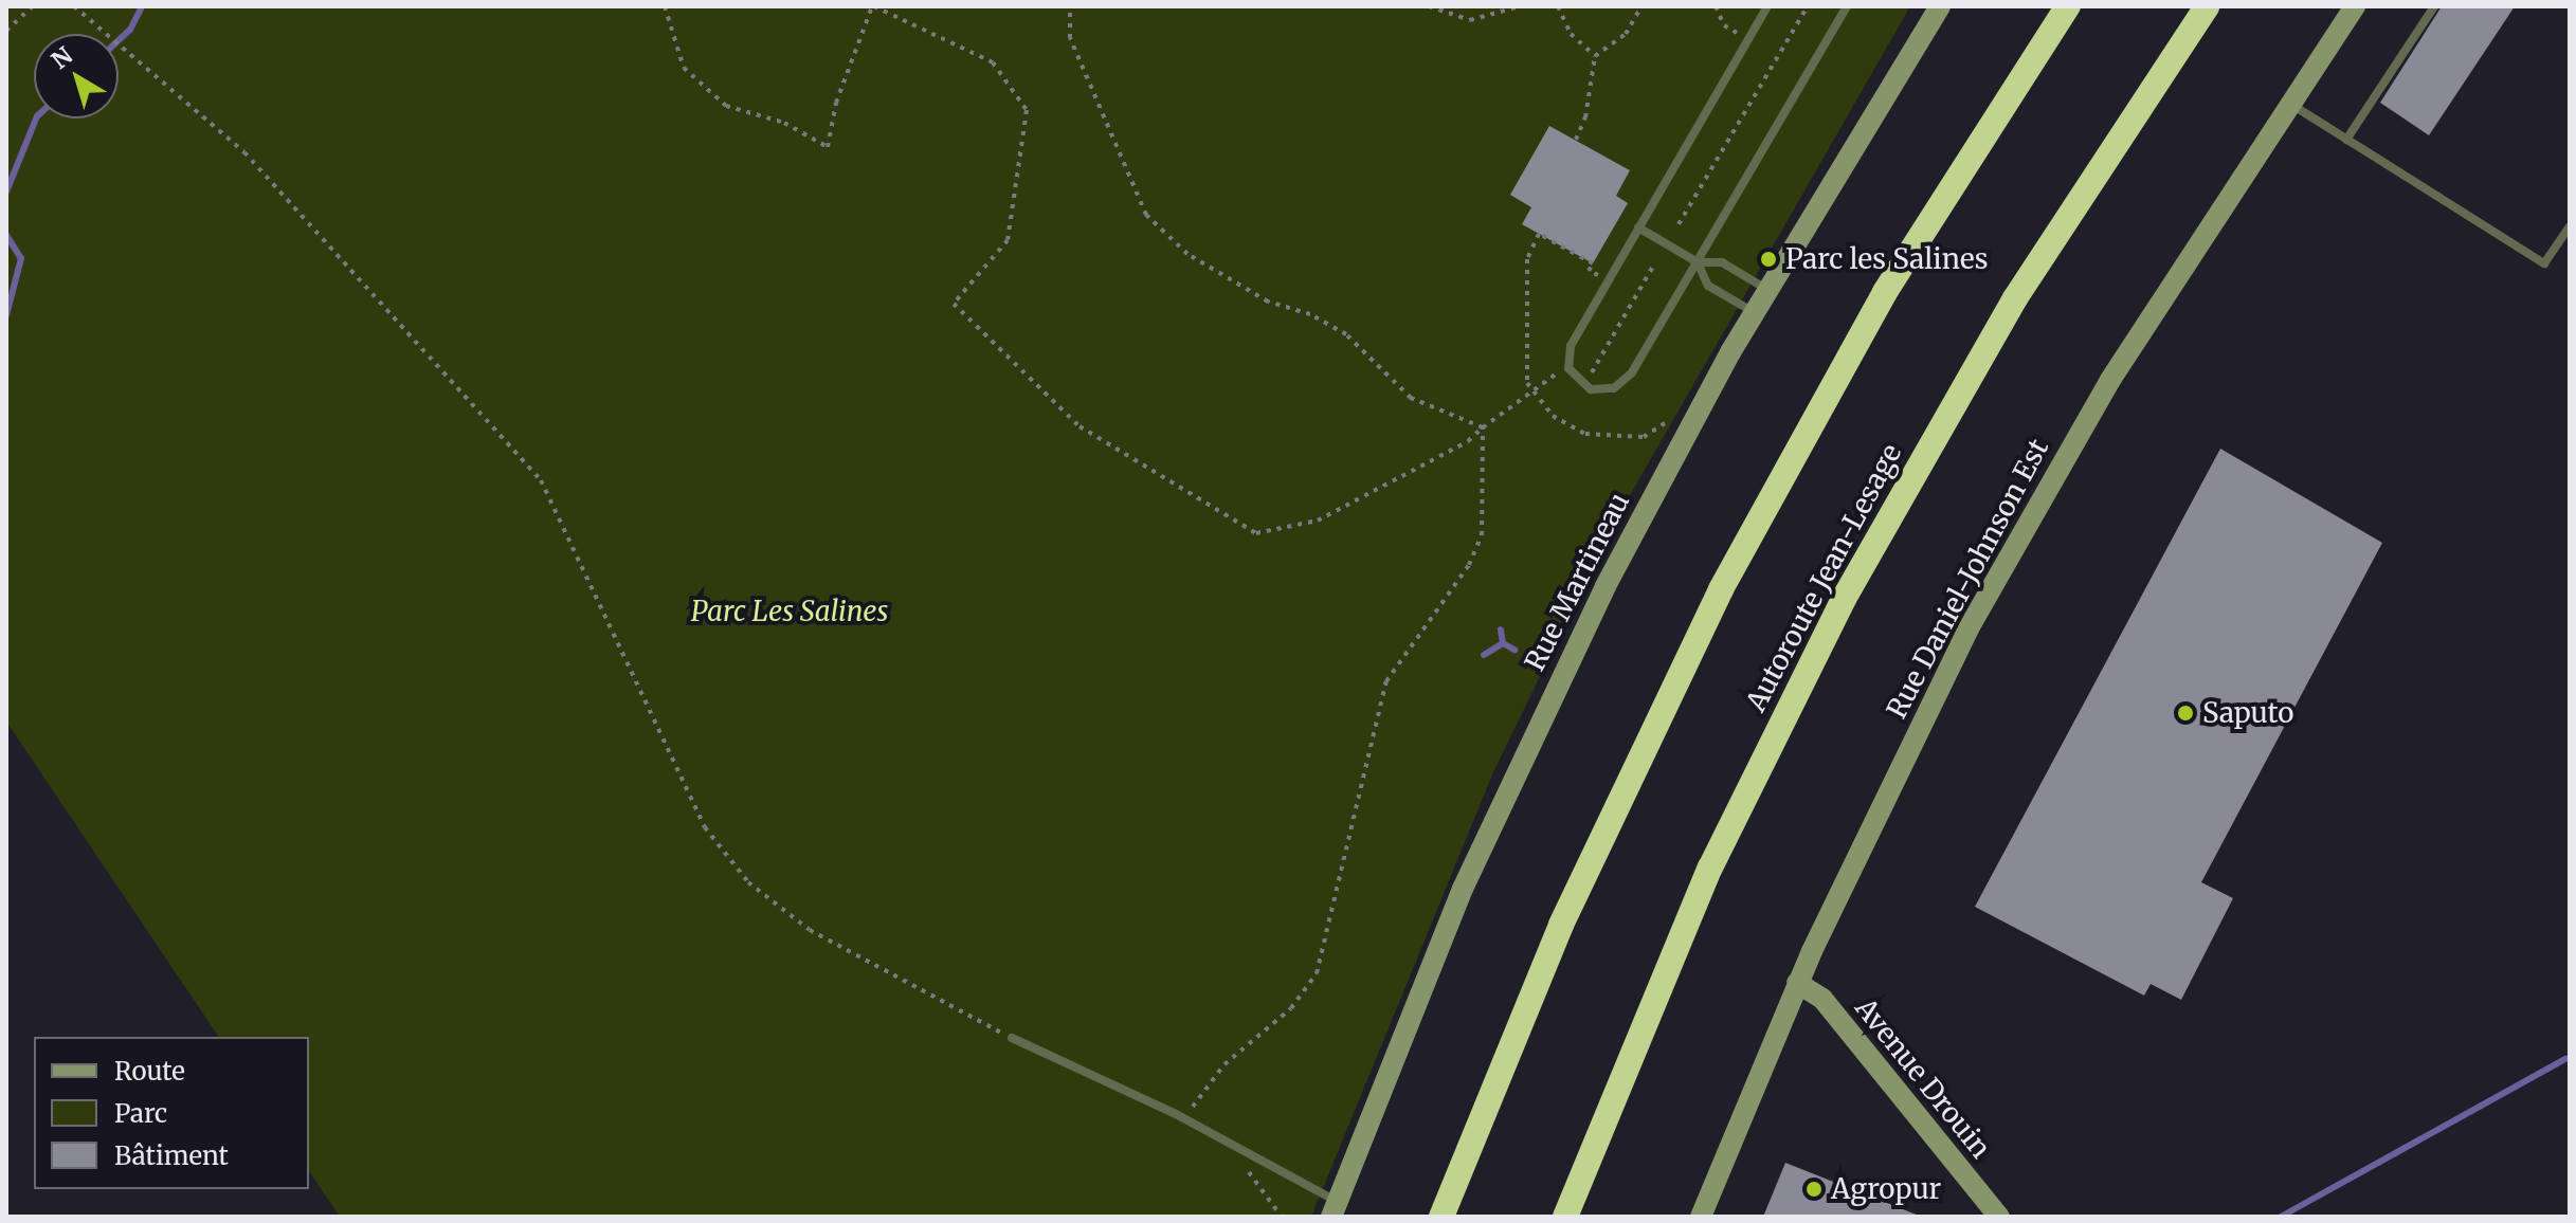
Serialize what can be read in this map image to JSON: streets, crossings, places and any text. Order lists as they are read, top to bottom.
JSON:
{
  "streets": {
    "highway": ["Autoroute Jean-Lesage"],
    "street": ["Rue Daniel-Johnson Est", "Rue Martineau", "Avenue Drouin"]
  },
  "crossings": [
    ["Rue Daniel-Johnson Est", "Avenue Drouin"]
  ],
  "parks": ["Parc Les Salines"],
  "places": ["Parc les Salines", "Saputo", "Agropur"],
  "legend": ["Route", "Parc", "Bâtiment"],
  "north": "top left"
}
